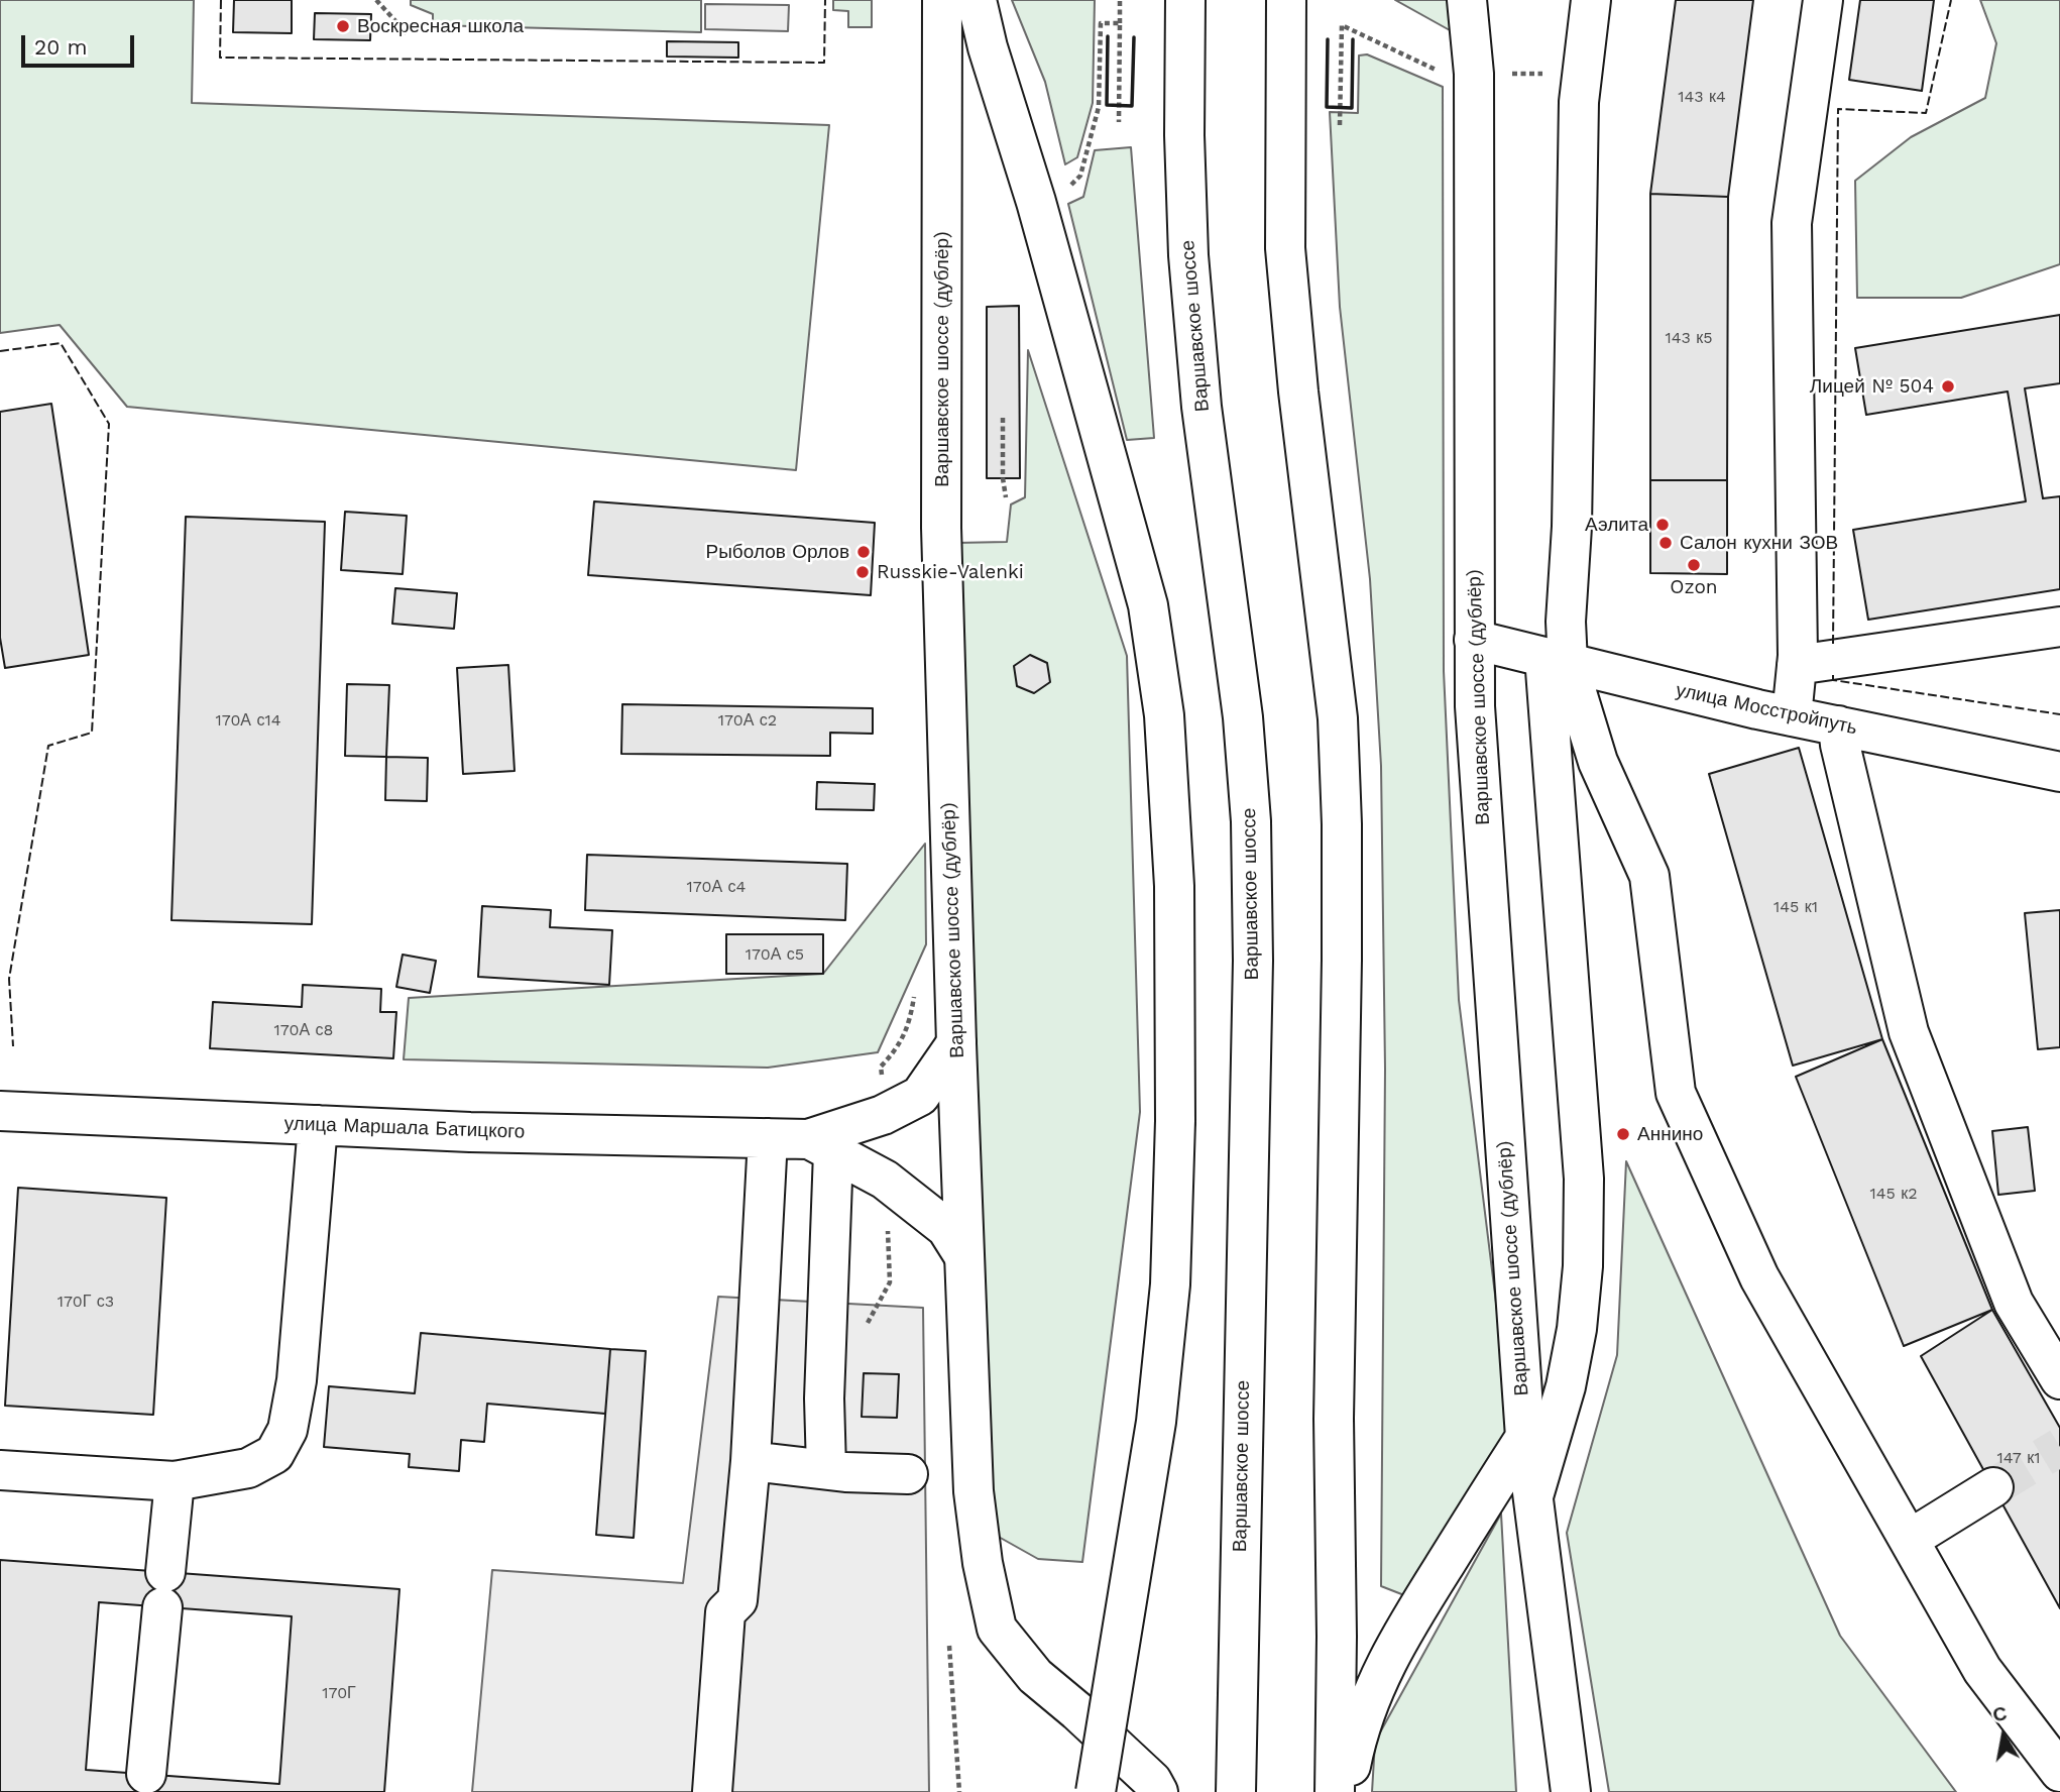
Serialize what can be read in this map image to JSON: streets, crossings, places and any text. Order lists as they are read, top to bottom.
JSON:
{
  "streets": {
    "main road": [
      "Варшавское шоссе",
      "Варшавское шоссе (дублёр)",
      "улица Мосстройпуть",
      "улица Маршала Батицкого"
    ]
  },
  "crossings": [
    ["Варшавское шоссе (дублёр)", "улица Мосстройпуть"],
    ["Варшавское шоссе (дублёр)", "улица Маршала Батицкого"]
  ],
  "places": [
    "Воскресная школа",
    "Лицей № 504",
    "Аэлита",
    "Салон кухни ЗОВ",
    "Рыболов Орлов",
    "Ozon",
    "Russkie-Valenki",
    "Аннино"
  ],
  "house_numbers": [
    "143 к4",
    "143 к5",
    "170А с14",
    "170А с2",
    "170А с4",
    "145 к1",
    "170А с5",
    "170А с8",
    "145 к2",
    "170Г с3",
    "147 к1",
    "170Г"
  ],
  "scale_bar": "20 m",
  "north": "top"
}
